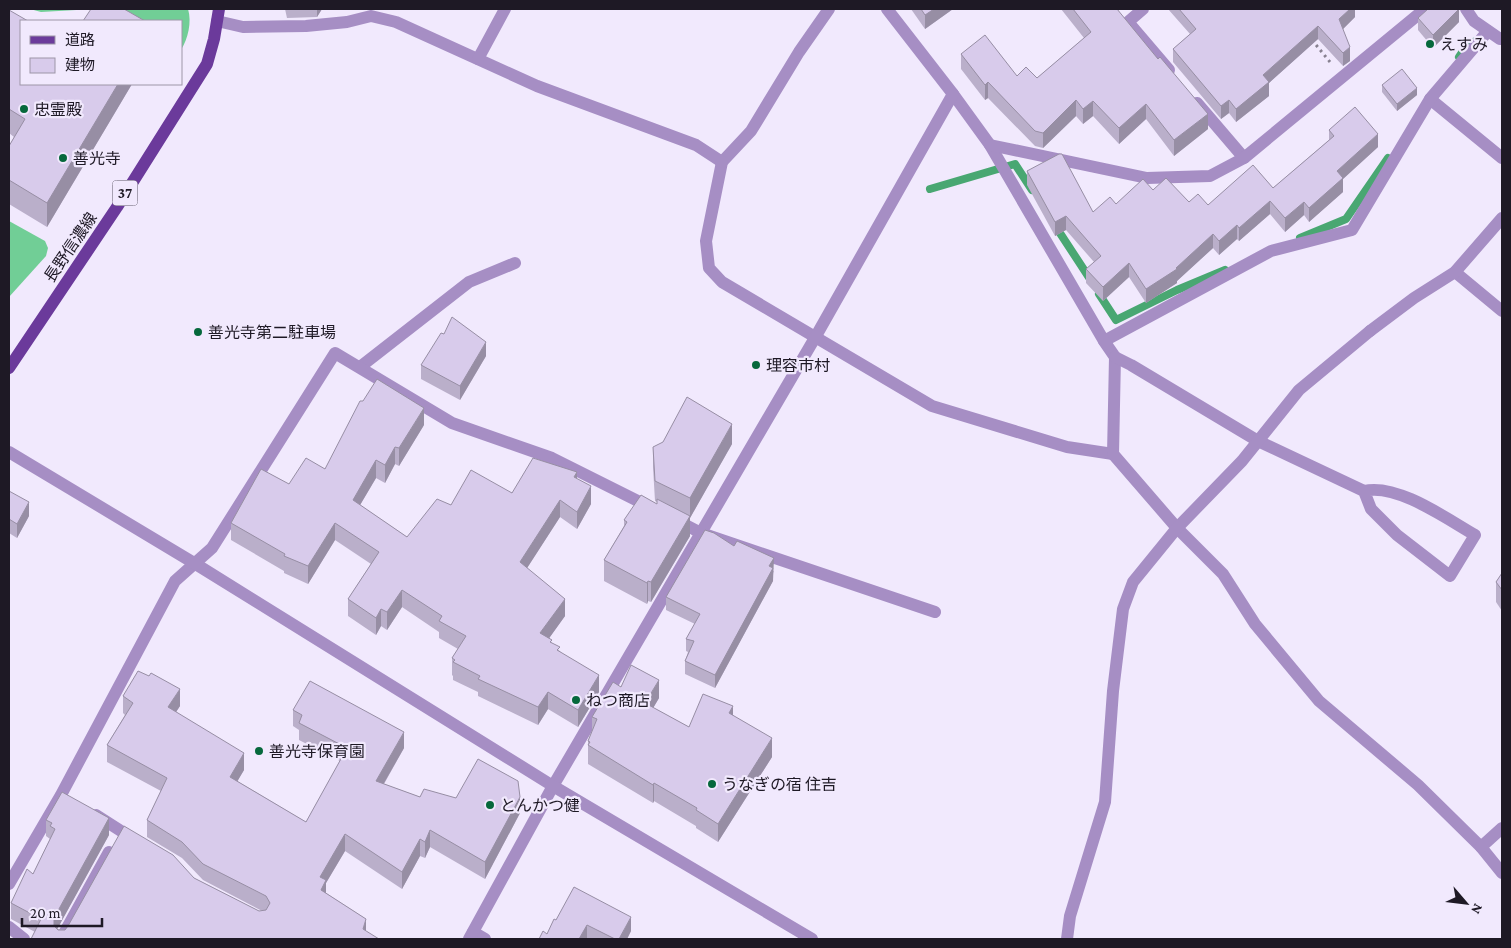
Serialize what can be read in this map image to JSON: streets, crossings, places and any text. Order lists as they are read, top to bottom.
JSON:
{
  "streets": {
    "main road": ["37", "長野信濃線"]
  },
  "places": [
    "えすみ",
    "忠霊殿",
    "善光寺",
    "善光寺第二駐車場",
    "理容市村",
    "ねつ商店",
    "善光寺保育園",
    "うなぎの宿 住吉",
    "とんかつ健"
  ],
  "legend": ["道路", "建物"],
  "scale_bar": "20 m",
  "north": "bottom right"
}
